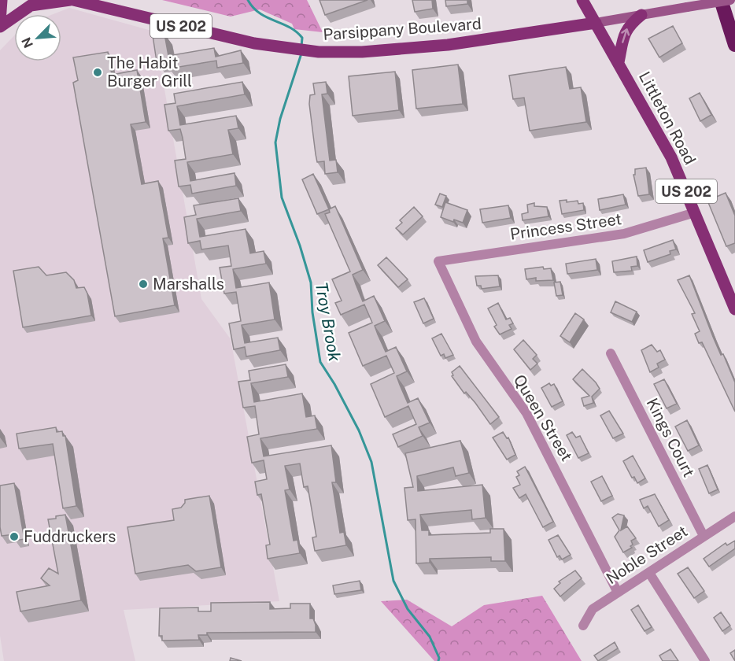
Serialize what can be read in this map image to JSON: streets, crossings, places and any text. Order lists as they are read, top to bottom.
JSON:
{
  "streets": {
    "main road": ["US 202", "Parsippany Boulevard", "Littleton Road"],
    "street": [
      "Princess Street",
      "Queen Street",
      "Kings Court",
      "Noble Street"
    ]
  },
  "crossings": [
    ["Parsippany Boulevard", "Littleton Road"],
    ["Littleton Road", "Princess Street"],
    ["Princess Street", "Queen Street"],
    ["Queen Street", "Noble Street"],
    ["Kings Court", "Noble Street"]
  ],
  "water": ["Troy Brook"],
  "places": ["The Habit Burger Grill", "Marshalls", "Fuddruckers"],
  "north": "bottom left"
}
